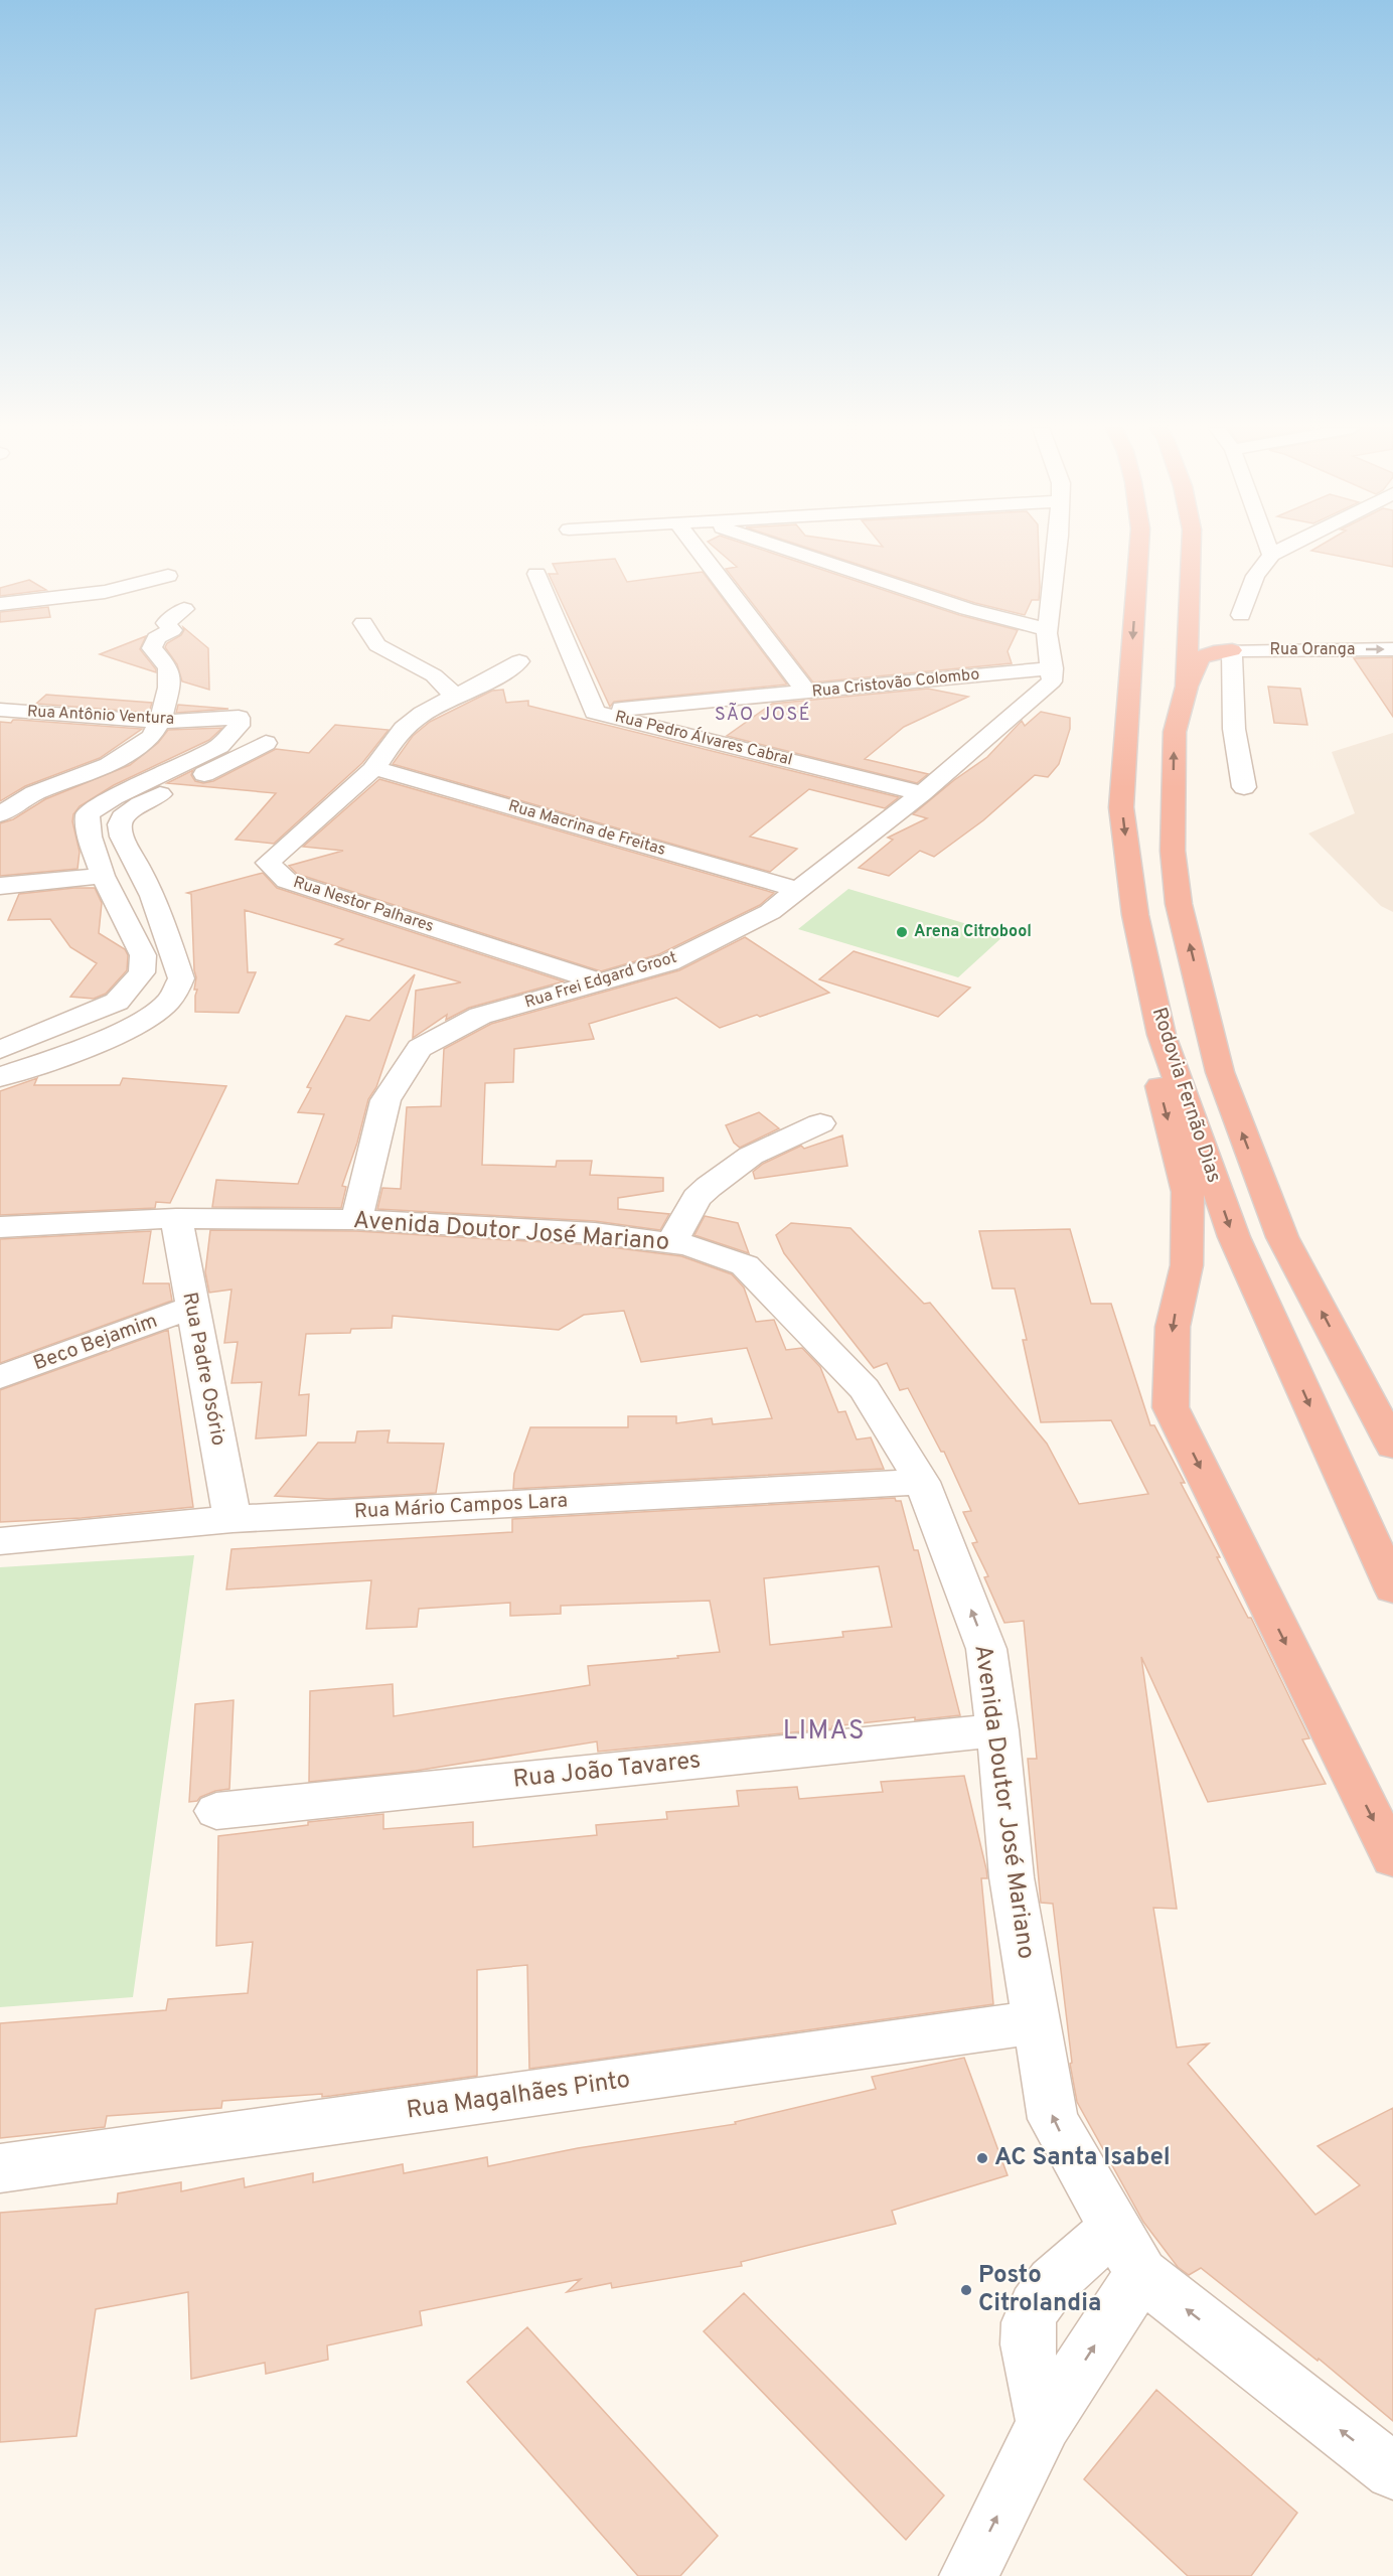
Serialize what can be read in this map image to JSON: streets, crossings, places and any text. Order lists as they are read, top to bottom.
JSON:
{
  "streets": {
    "highway": ["Rodovia Fernão Dias"],
    "street": [
      "Rua Oranga",
      "Rua Cristovão Colombo",
      "Rua Antônio Ventura",
      "Rua Pedro Álvares Cabral",
      "Rua Macrina de Freitas",
      "Rua Nestor Palhares",
      "Rua Frei Edgard Groot",
      "Avenida Doutor José Mariano",
      "Beco Bejamim",
      "Rua Padre Osório",
      "Rua Mário Campos Lara",
      "Rua João Tavares",
      "Rua Magalhães Pinto"
    ]
  },
  "crossings": [
    ["Rua Cristovão Colombo", "Rua Pedro Álvares Cabral"],
    ["Rua Cristovão Colombo", "Rua Frei Edgard Groot"],
    ["Rua Pedro Álvares Cabral", "Rua Frei Edgard Groot"],
    ["Rua Macrina de Freitas", "Rua Nestor Palhares"],
    ["Rua Macrina de Freitas", "Rua Frei Edgard Groot"],
    ["Rua Nestor Palhares", "Rua Frei Edgard Groot"],
    ["Rua Frei Edgard Groot", "Avenida Doutor José Mariano"],
    ["Avenida Doutor José Mariano", "Rua Padre Osório"],
    ["Avenida Doutor José Mariano", "Rua Mário Campos Lara"],
    ["Avenida Doutor José Mariano", "Rua João Tavares"],
    ["Avenida Doutor José Mariano", "Rua Magalhães Pinto"],
    ["Beco Bejamim", "Rua Padre Osório"],
    ["Rua Padre Osório", "Rua Mário Campos Lara"]
  ],
  "one_way": ["Rua Oranga", "Avenida Doutor José Mariano"],
  "districts": ["SÃO JOSÉ", "LIMAS"],
  "places": ["Arena Citrobool", "AC Santa Isabel", "Posto Citrolandia"]
}
